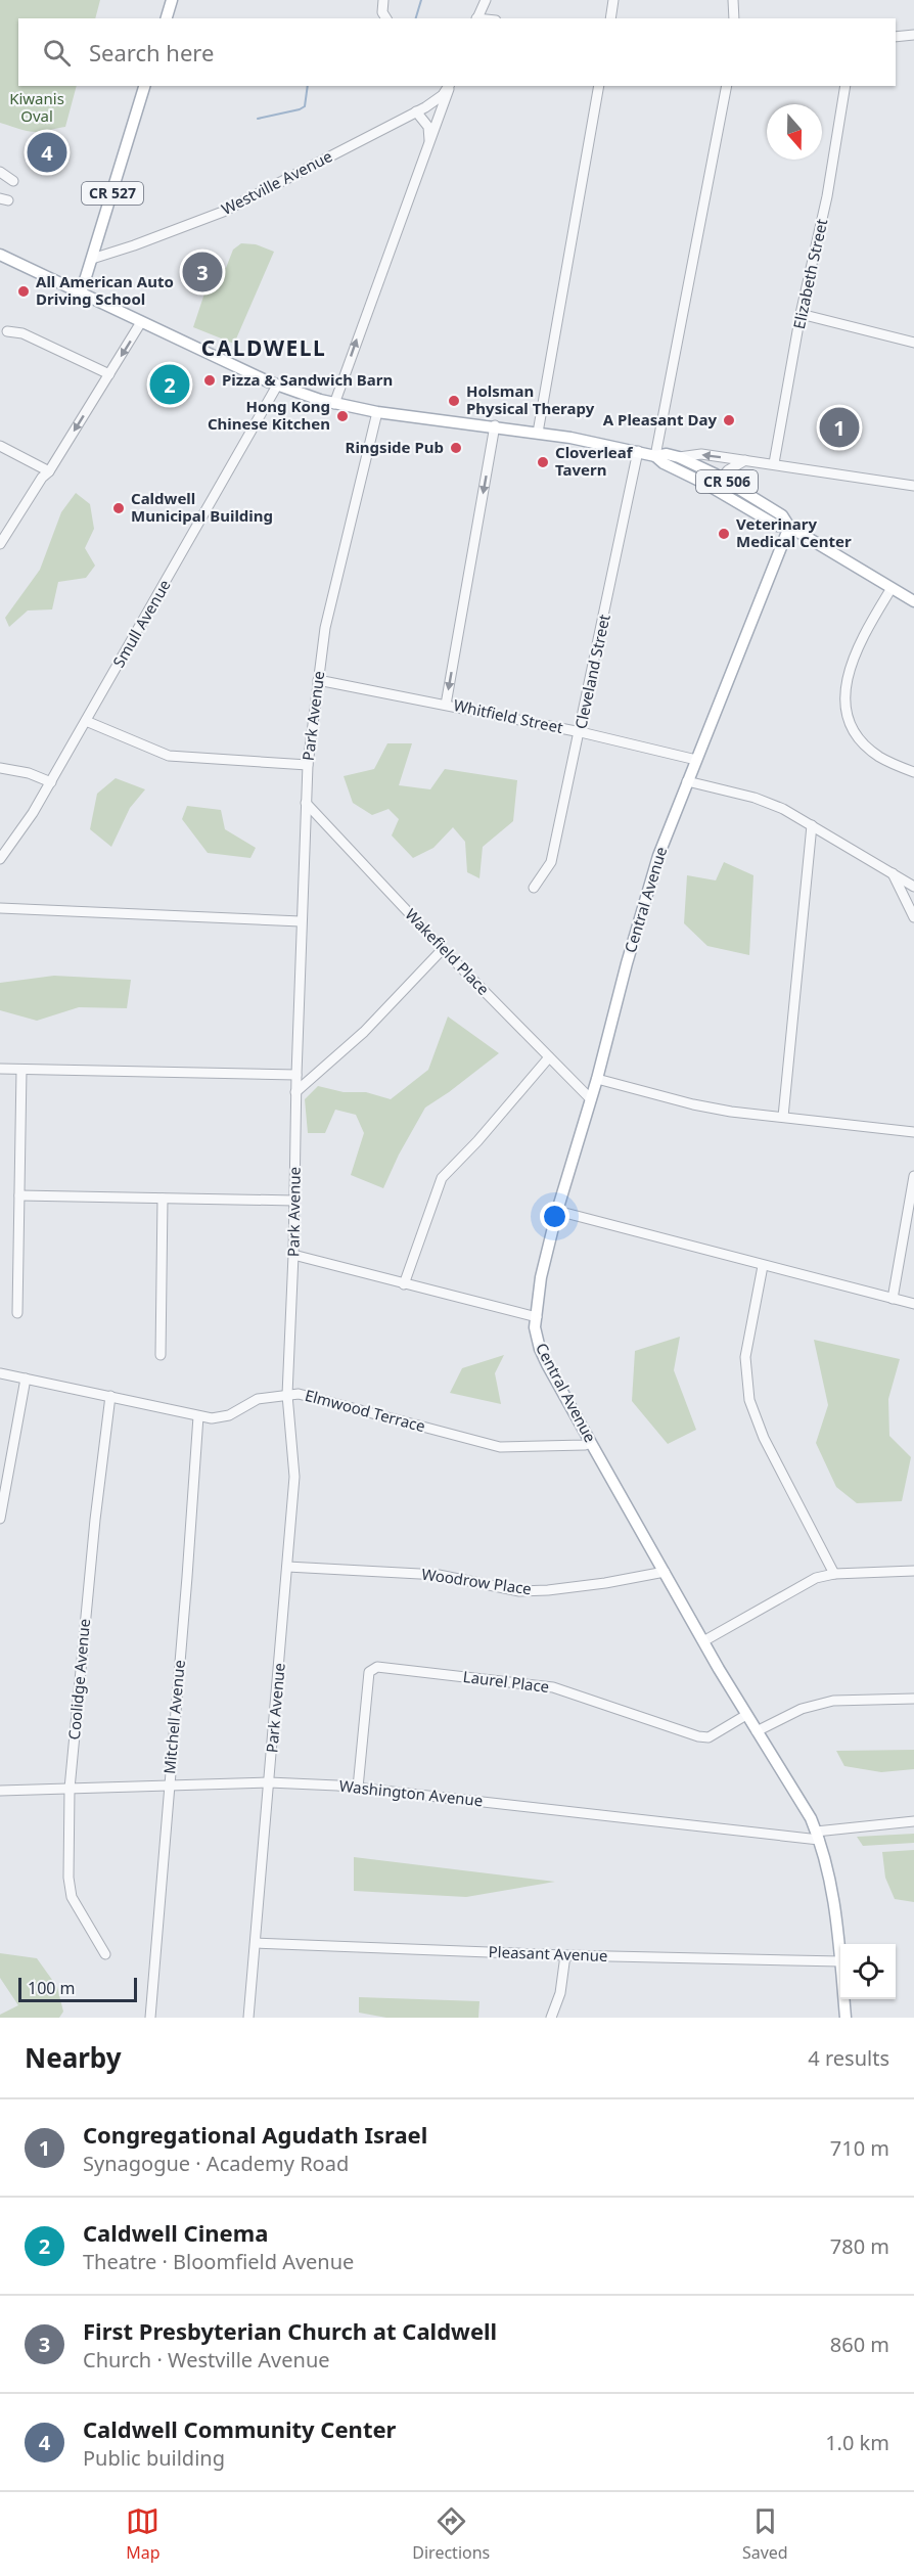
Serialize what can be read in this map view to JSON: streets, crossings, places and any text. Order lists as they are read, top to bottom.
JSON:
{
  "streets": {
    "main road": ["CR 527", "CR 506", "Central Avenue"],
    "street": [
      "Westville Avenue",
      "Elizabeth Street",
      "Smull Avenue",
      "Cleveland Street",
      "Park Avenue",
      "Whitfield Street",
      "Wakefield Place",
      "Elmwood Terrace",
      "Woodrow Place",
      "Coolidge Avenue",
      "Laurel Place",
      "Mitchell Avenue",
      "Washington Avenue",
      "Pleasant Avenue"
    ]
  },
  "crossings": [
    ["Westville Avenue", "CR 527"],
    ["CR 527", "CR 506"],
    ["CR 506", "Smull Avenue"],
    ["CR 506", "Cleveland Street"],
    ["CR 506", "Park Avenue"],
    ["CR 506", "Central Avenue"],
    ["Cleveland Street", "Whitfield Street"],
    ["Park Avenue", "Whitfield Street"],
    ["Park Avenue", "Wakefield Place"],
    ["Park Avenue", "Elmwood Terrace"],
    ["Park Avenue", "Woodrow Place"],
    ["Park Avenue", "Washington Avenue"],
    ["Park Avenue", "Pleasant Avenue"],
    ["Whitfield Street", "Central Avenue"],
    ["Central Avenue", "Wakefield Place"],
    ["Central Avenue", "Elmwood Terrace"],
    ["Central Avenue", "Woodrow Place"],
    ["Central Avenue", "Laurel Place"],
    ["Central Avenue", "Washington Avenue"],
    ["Elmwood Terrace", "Coolidge Avenue"],
    ["Elmwood Terrace", "Mitchell Avenue"],
    ["Coolidge Avenue", "Washington Avenue"],
    ["Laurel Place", "Washington Avenue"],
    ["Mitchell Avenue", "Washington Avenue"]
  ],
  "districts": ["CALDWELL"],
  "parks": ["Kiwanis Oval"],
  "places": [
    "All American Auto Driving School",
    "Pizza & Sandwich Barn",
    "Holsman Physical Therapy",
    "Hong Kong Chinese Kitchen",
    "A Pleasant Day",
    "Ringside Pub",
    "Cloverleaf Tavern",
    "Caldwell Municipal Building",
    "Veterinary Medical Center"
  ],
  "scale_bar": "100 m",
  "north": "bottom",
  "page": {
    "search": "Search here",
    "pins": [
      "4",
      "3",
      "2",
      "1"
    ],
    "scale": "100 m",
    "heading": ["Nearby", "4 results"],
    "list": [
      {
        "mark": "1",
        "name": "Congregational Agudath Israel",
        "note": "Synagogue · Academy Road",
        "value": "710 m"
      },
      {
        "mark": "2",
        "name": "Caldwell Cinema",
        "note": "Theatre · Bloomfield Avenue",
        "value": "780 m"
      },
      {
        "mark": "3",
        "name": "First Presbyterian Church at Caldwell",
        "note": "Church · Westville Avenue",
        "value": "860 m"
      },
      {
        "mark": "4",
        "name": "Caldwell Community Center",
        "note": "Public building",
        "value": "1.0 km"
      }
    ],
    "nav": ["Map", "Directions", "Saved"]
  }
}
